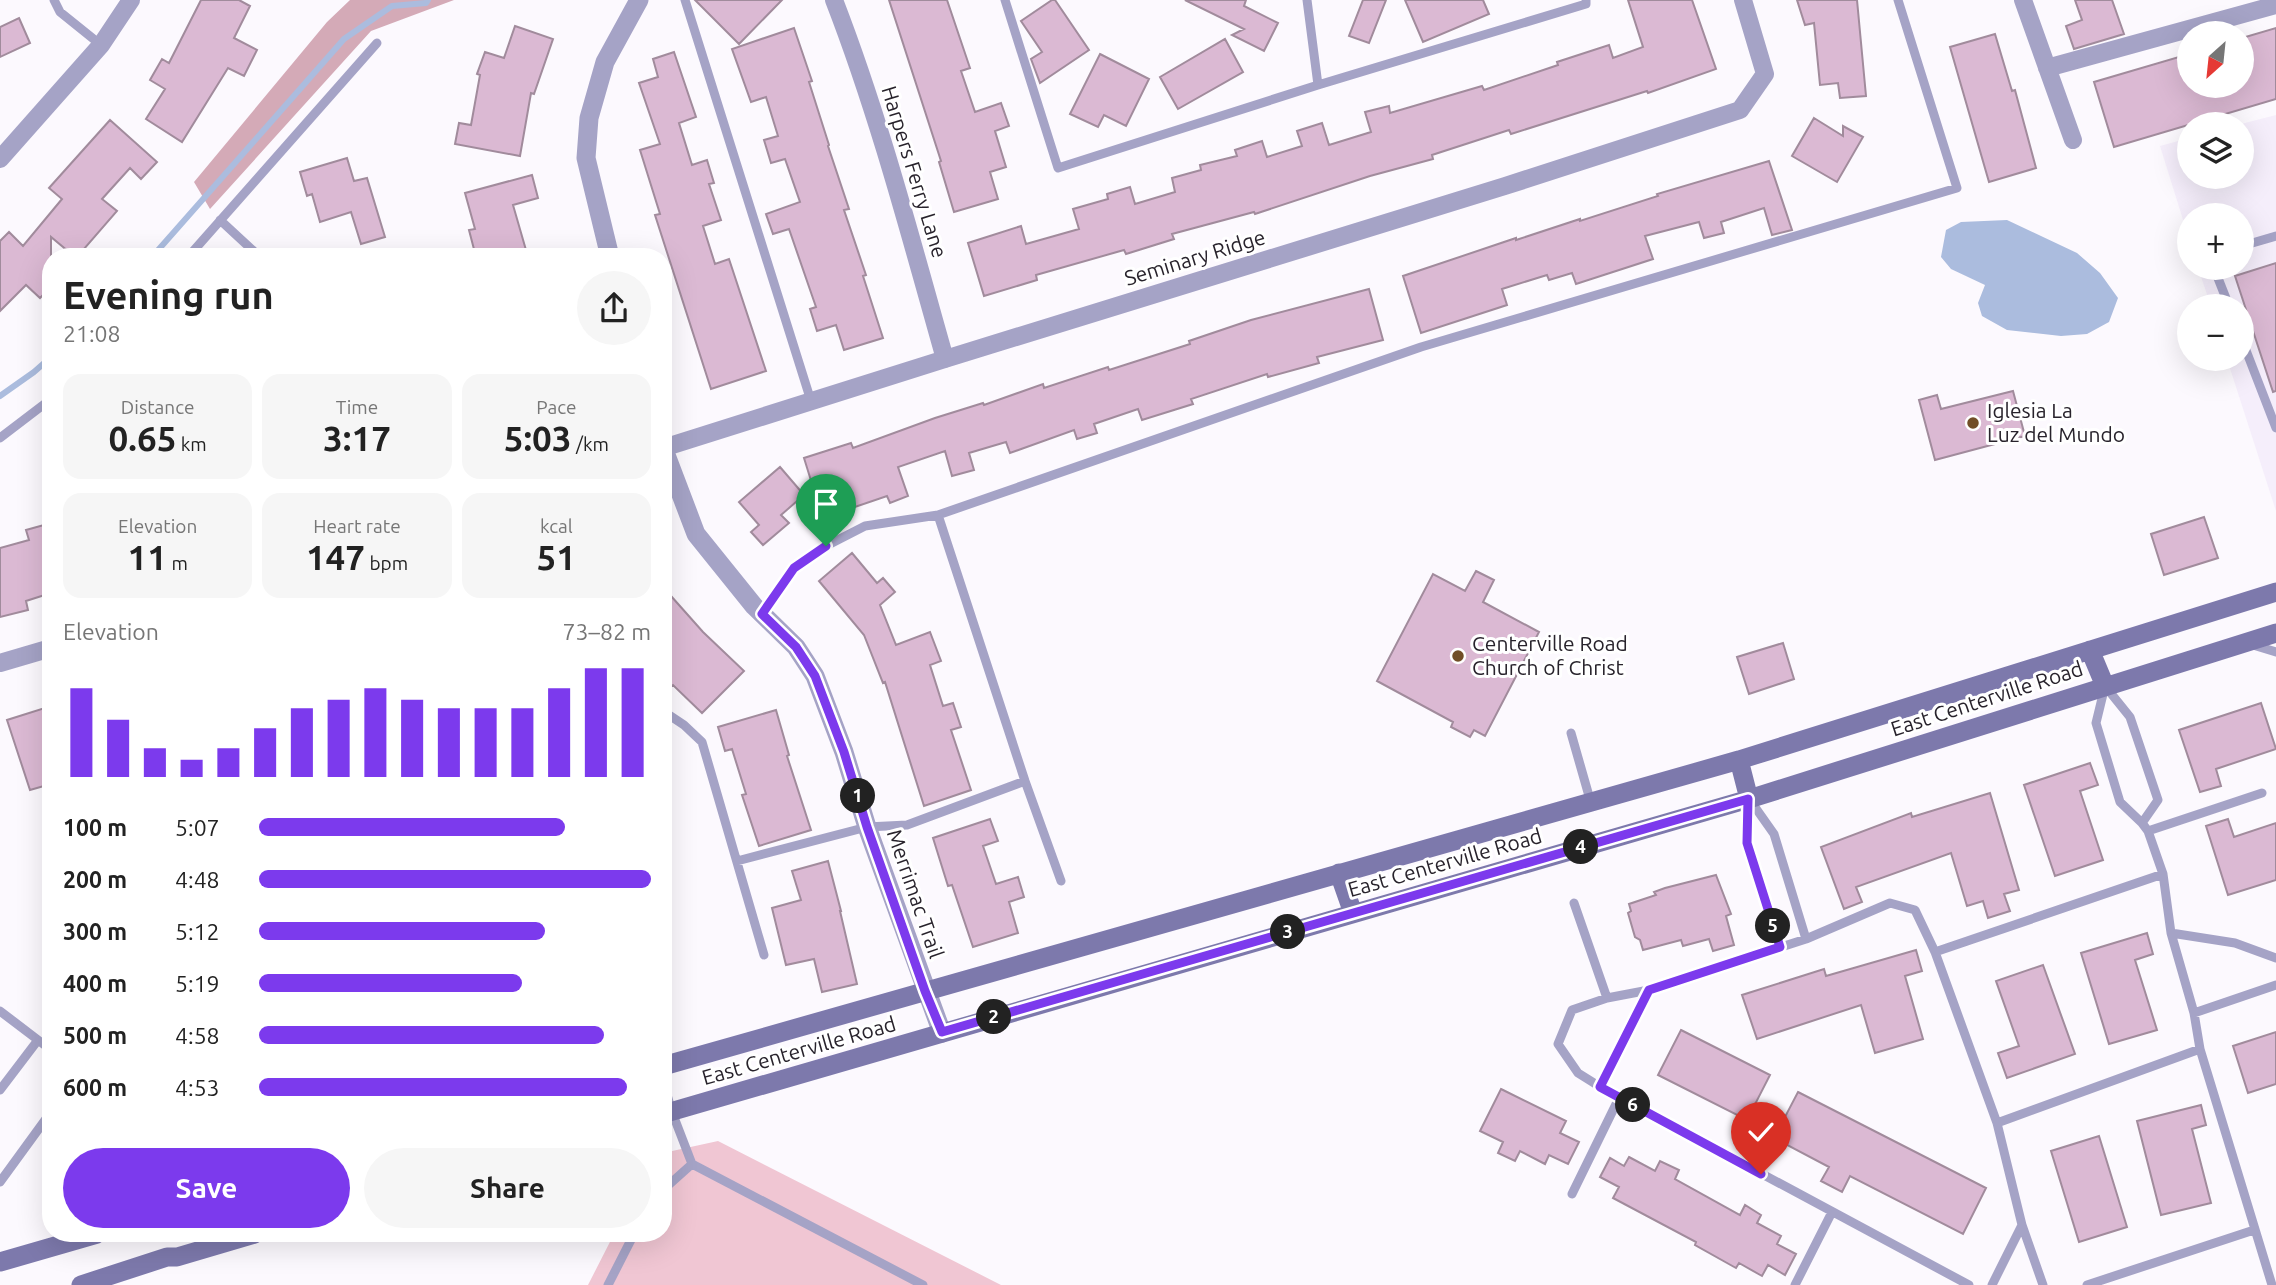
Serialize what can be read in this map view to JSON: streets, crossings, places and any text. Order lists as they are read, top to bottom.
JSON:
{
  "streets": {
    "main road": ["East Centerville Road"],
    "street": ["Harpers Ferry Lane", "Seminary Ridge", "Merrimac Trail"]
  },
  "crossings": [
    ["Harpers Ferry Lane", "Seminary Ridge"],
    ["East Centerville Road", "Merrimac Trail"]
  ],
  "places": ["Iglesia La Luz del Mundo", "Centerville Road Church of Christ"],
  "north": "bottom left",
  "page": {
    "map_buttons": ["+", "−"],
    "heading": ["Evening run", "21:08"],
    "stats": [
      ["Distance", "0.65 km"],
      ["Time", "3:17"],
      ["Pace", "5:03 /km"],
      ["Elevation", "11 m"],
      ["Heart rate", "147 bpm"],
      ["kcal", "51"]
    ],
    "chart": ["Elevation", "73–82 m"],
    "pins": [
      "1",
      "4",
      "5",
      "3",
      "2",
      "6"
    ],
    "list": [
      {
        "name": "100 m",
        "note": "5:07"
      },
      {
        "name": "200 m",
        "note": "4:48"
      },
      {
        "name": "300 m",
        "note": "5:12"
      },
      {
        "name": "400 m",
        "note": "5:19"
      },
      {
        "name": "500 m",
        "note": "4:58"
      },
      {
        "name": "600 m",
        "note": "4:53"
      }
    ],
    "buttons": ["Save", "Share"]
  }
}
